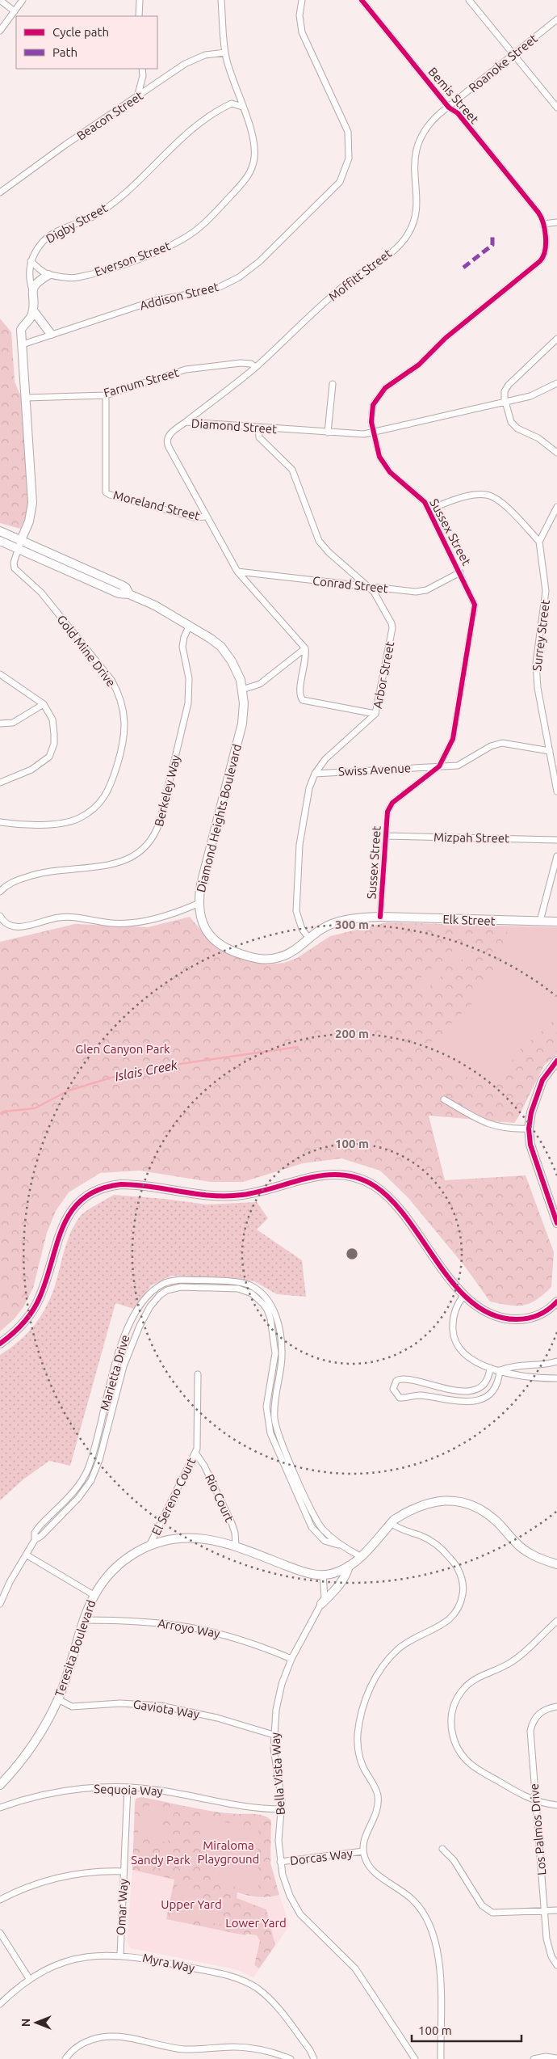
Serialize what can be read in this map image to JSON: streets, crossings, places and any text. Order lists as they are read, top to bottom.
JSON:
{
  "streets": {
    "main road": [
      "Digby Street",
      "Diamond Heights Boulevard",
      "Elk Street",
      "Teresita Boulevard"
    ],
    "street": [
      "Roanoke Street",
      "Bemis Street",
      "Beacon Street",
      "Everson Street",
      "Moffitt Street",
      "Addison Street",
      "Farnum Street",
      "Diamond Street",
      "Moreland Street",
      "Sussex Street",
      "Conrad Street",
      "Surrey Street",
      "Gold Mine Drive",
      "Arbor Street",
      "Swiss Avenue",
      "Berkeley Way",
      "Mizpah Street",
      "Marietta Drive",
      "El Sereno Court",
      "Rio Court",
      "Arroyo Way",
      "Gaviota Way",
      "Bella Vista Way",
      "Sequoia Way",
      "Los Palmos Drive",
      "Dorcas Way",
      "Omar Way",
      "Myra Way"
    ]
  },
  "crossings": [
    ["Roanoke Street", "Bemis Street"],
    ["Roanoke Street", "Moffitt Street"],
    ["Bemis Street", "Moffitt Street"],
    ["Bemis Street", "Sussex Street"],
    ["Beacon Street", "Everson Street"],
    ["Moffitt Street", "Farnum Street"],
    ["Moffitt Street", "Diamond Street"],
    ["Farnum Street", "Moreland Street"],
    ["Diamond Street", "Moreland Street"],
    ["Diamond Street", "Sussex Street"],
    ["Diamond Street", "Conrad Street"],
    ["Diamond Street", "Arbor Street"],
    ["Sussex Street", "Conrad Street"],
    ["Sussex Street", "Swiss Avenue"],
    ["Sussex Street", "Diamond Heights Boulevard"],
    ["Sussex Street", "Mizpah Street"],
    ["Sussex Street", "Elk Street"],
    ["Conrad Street", "Arbor Street"],
    ["Surrey Street", "Swiss Avenue"],
    ["Gold Mine Drive", "Diamond Heights Boulevard"],
    ["Arbor Street", "Swiss Avenue"],
    ["Arbor Street", "Diamond Heights Boulevard"],
    ["Berkeley Way", "Diamond Heights Boulevard"],
    ["Diamond Heights Boulevard", "Elk Street"],
    ["Marietta Drive", "Teresita Boulevard"],
    ["El Sereno Court", "Rio Court"],
    ["El Sereno Court", "Teresita Boulevard"],
    ["Rio Court", "Teresita Boulevard"],
    ["Arroyo Way", "Teresita Boulevard"],
    ["Arroyo Way", "Bella Vista Way"],
    ["Teresita Boulevard", "Gaviota Way"],
    ["Teresita Boulevard", "Bella Vista Way"],
    ["Gaviota Way", "Bella Vista Way"],
    ["Bella Vista Way", "Sequoia Way"],
    ["Bella Vista Way", "Dorcas Way"],
    ["Sequoia Way", "Omar Way"],
    ["Omar Way", "Myra Way"]
  ],
  "water": ["Islais Creek"],
  "parks": [
    "Glen Canyon Park",
    "Miraloma Playground",
    "Sandy Park",
    "Upper Yard",
    "Lower Yard"
  ],
  "legend": ["Cycle path", "Path"],
  "scale_bar": "100 m",
  "north": "left",
  "rings": ["300 m", "200 m", "100 m"]
}
